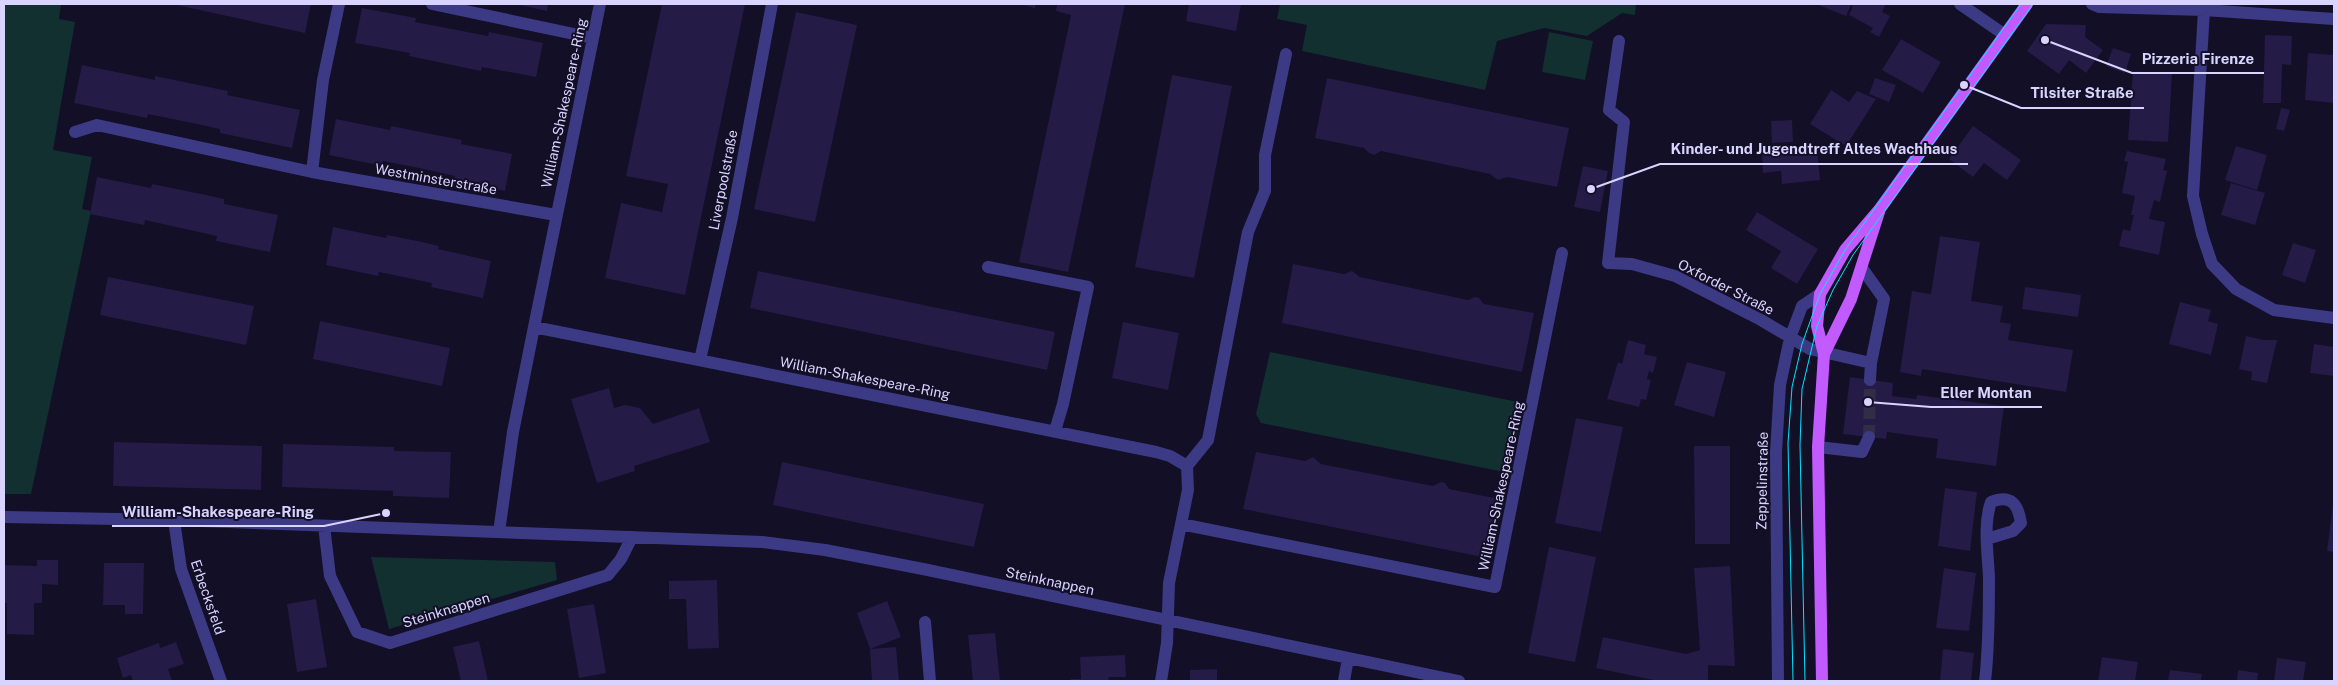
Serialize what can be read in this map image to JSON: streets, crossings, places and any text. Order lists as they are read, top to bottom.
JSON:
{
  "streets": {
    "main road": ["Zeppelinstraße"],
    "street": [
      "William-Shakespeare-Ring",
      "Westminsterstraße",
      "Liverpoolstraße",
      "Oxforder Straße",
      "Steinknappen",
      "Erbecksfeld"
    ]
  },
  "crossings": [
    ["William-Shakespeare-Ring", "Westminsterstraße"],
    ["William-Shakespeare-Ring", "Liverpoolstraße"],
    ["William-Shakespeare-Ring", "Steinknappen"],
    ["Oxforder Straße", "Zeppelinstraße"],
    ["Steinknappen", "Erbecksfeld"]
  ],
  "places": [
    "Pizzeria Firenze",
    "Tilsiter Straße",
    "Kinder- und Jugendtreff Altes Wachhaus",
    "Eller Montan",
    "William-Shakespeare-Ring"
  ]
}
